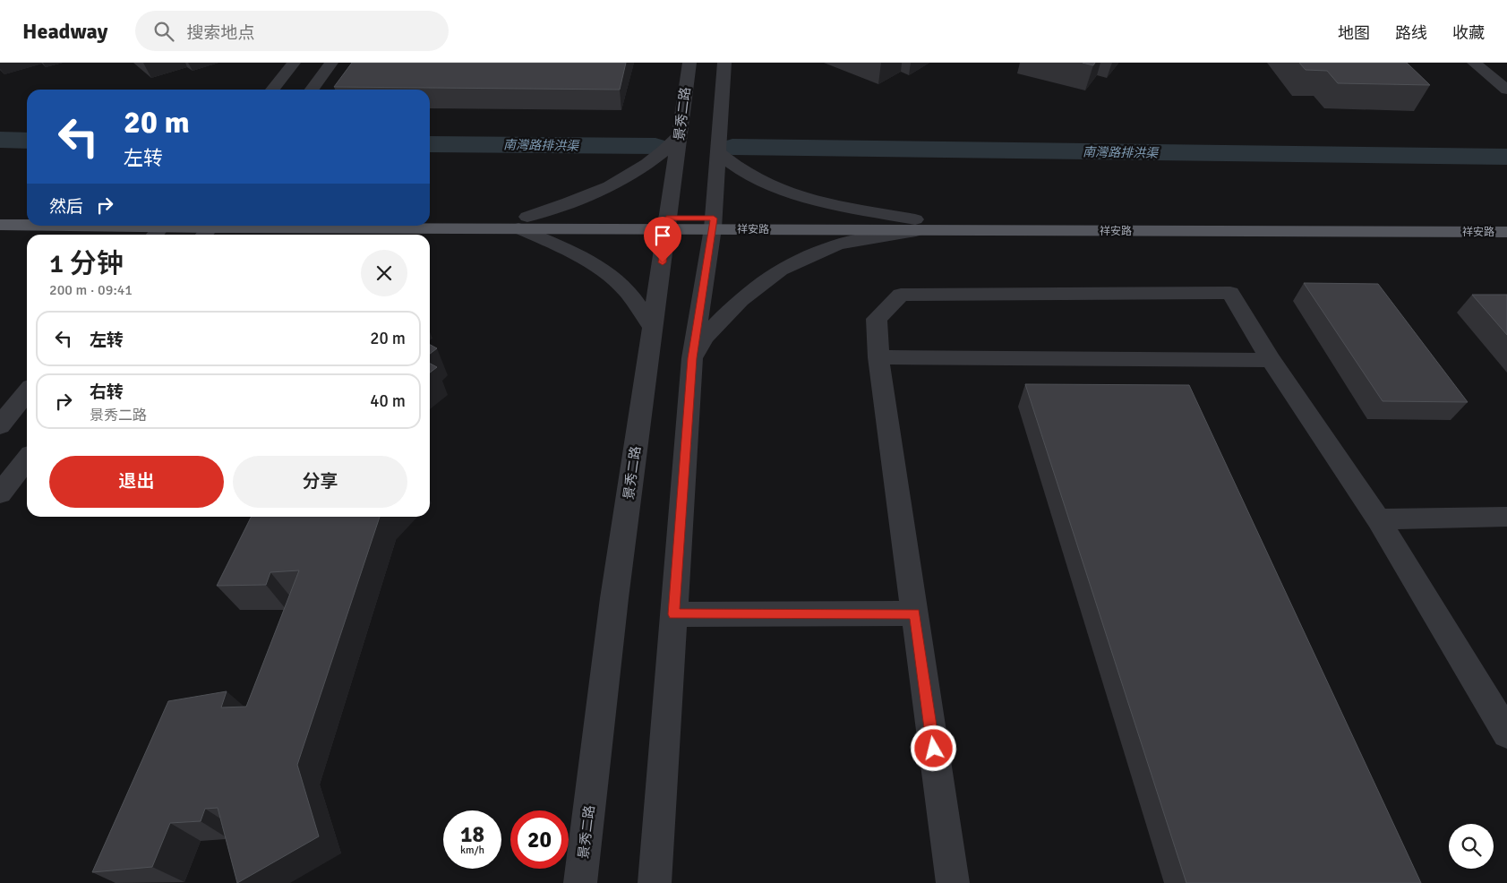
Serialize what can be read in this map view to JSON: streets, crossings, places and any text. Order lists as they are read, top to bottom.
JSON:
{
  "streets": {
    "main road": ["祥安路"],
    "street": ["景秀二路"]
  },
  "crossings": [
    ["景秀二路", "祥安路"]
  ],
  "water": ["南灣路排洪渠"],
  "page": {
    "header": "Headway",
    "search": "搜索地点",
    "nav": ["地图", "路线", "收藏"],
    "turn": ["20 m", "左转"],
    "then": "然后",
    "heading": ["1 分钟", "200 m · 09:41"],
    "list": [
      {
        "name": "左转",
        "value": "20 m"
      },
      {
        "name": "右转",
        "note": "景秀二路",
        "value": "40 m"
      }
    ],
    "buttons": ["退出", "分享"],
    "speed": "18 km/h",
    "limit": "20"
  }
}
